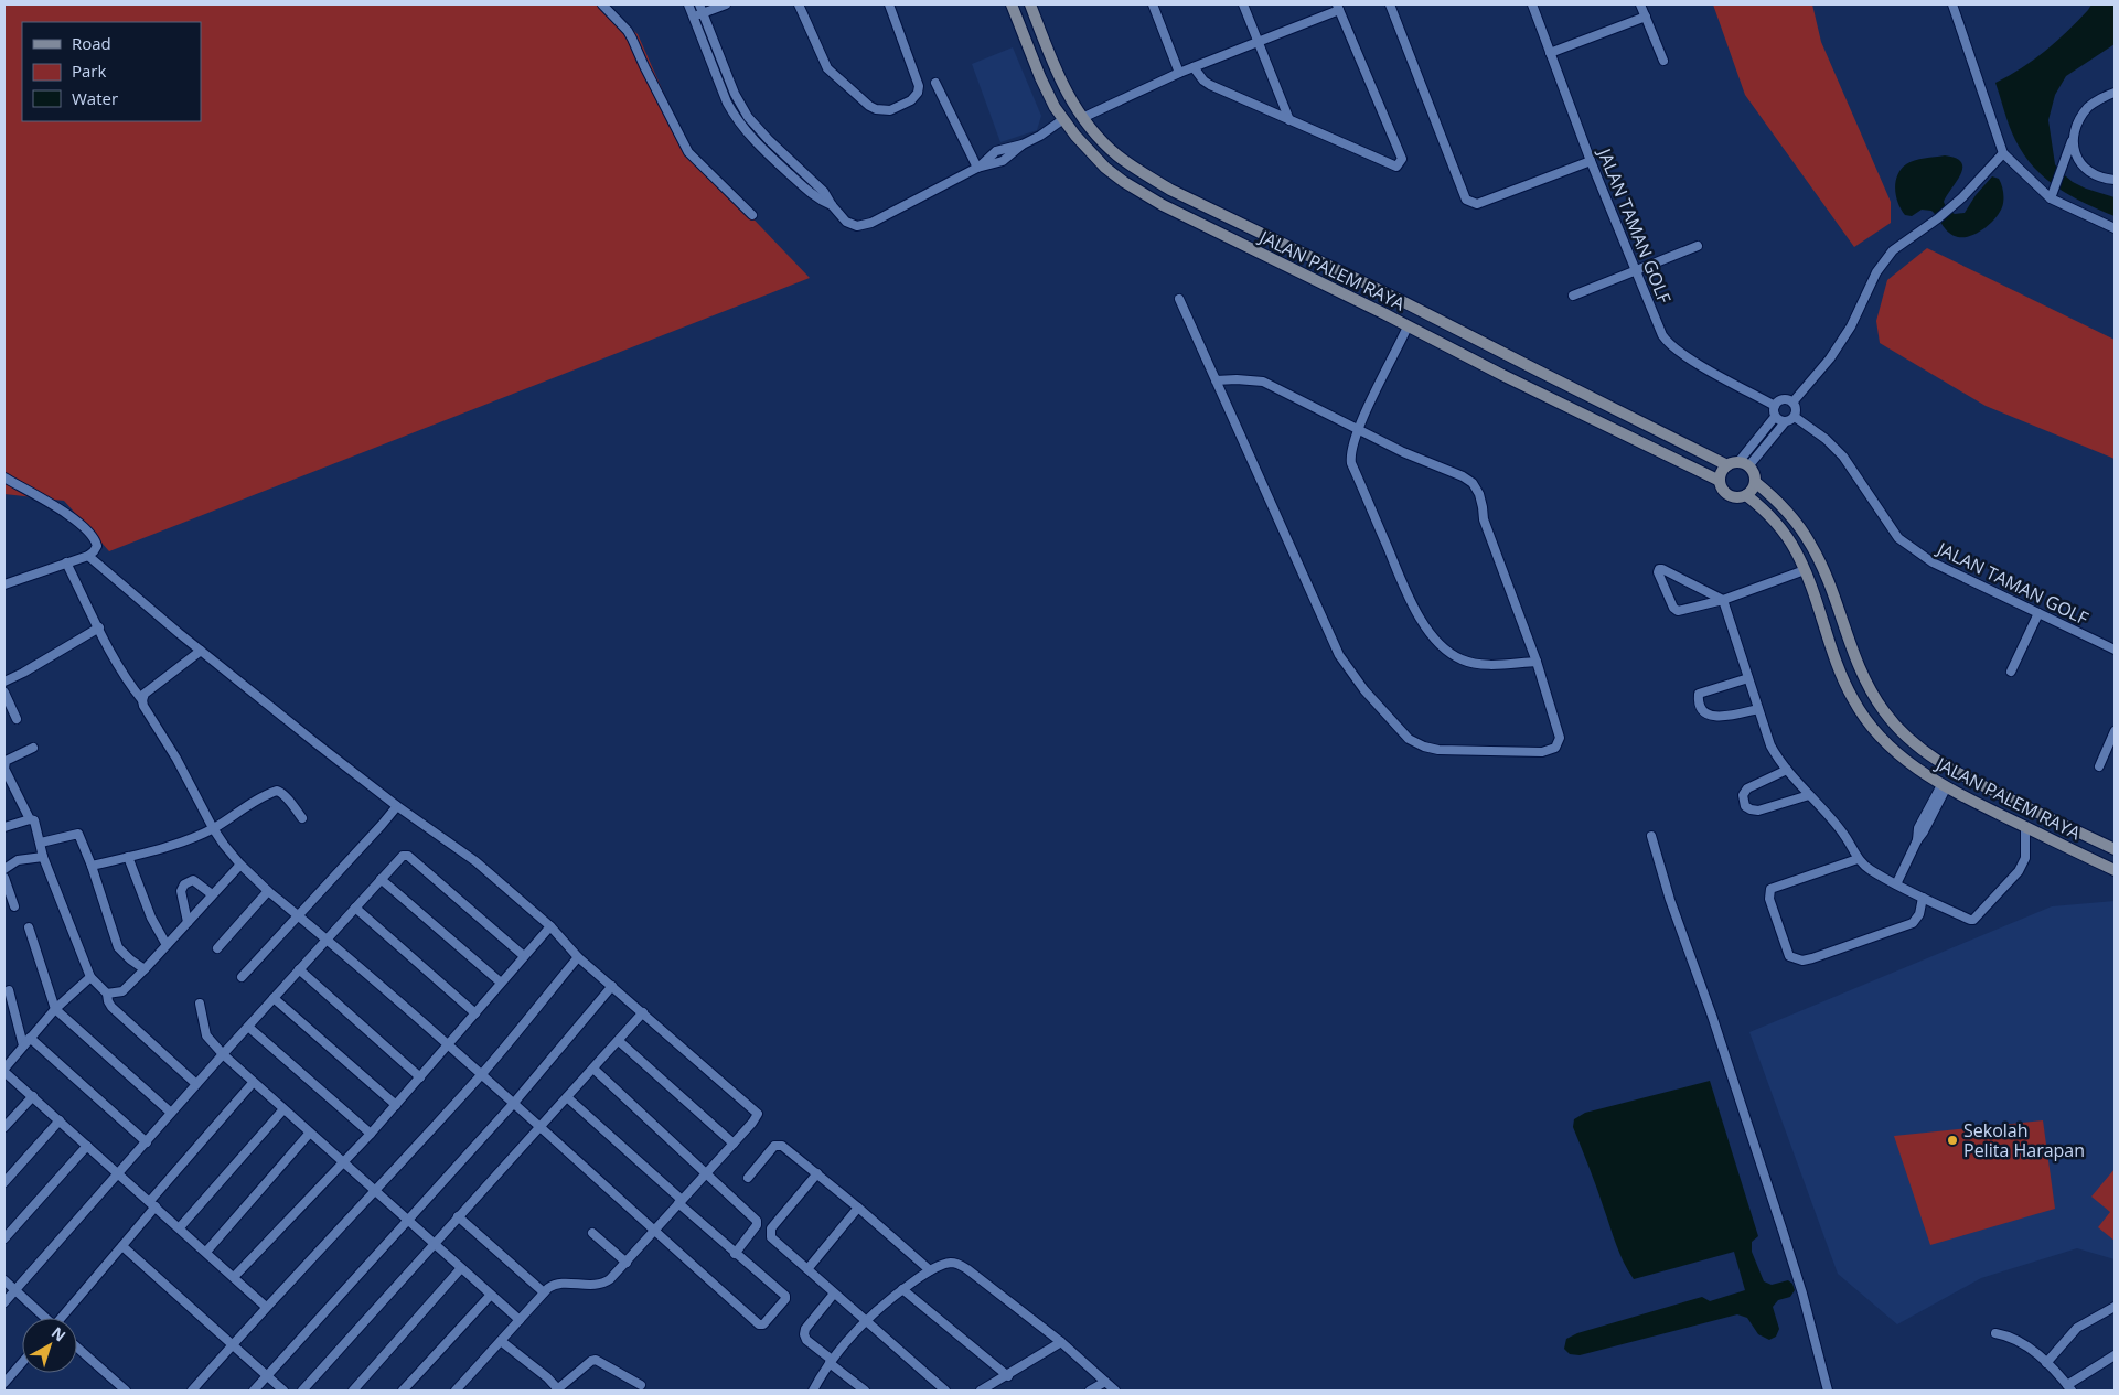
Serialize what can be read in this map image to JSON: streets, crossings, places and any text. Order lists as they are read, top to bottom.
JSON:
{
  "streets": {
    "street": ["JALAN TAMAN GOLF", "JALAN PALEM RAYA"]
  },
  "places": ["Sekolah Pelita Harapan"],
  "legend": ["Road", "Park", "Water"],
  "north": "top right"
}
